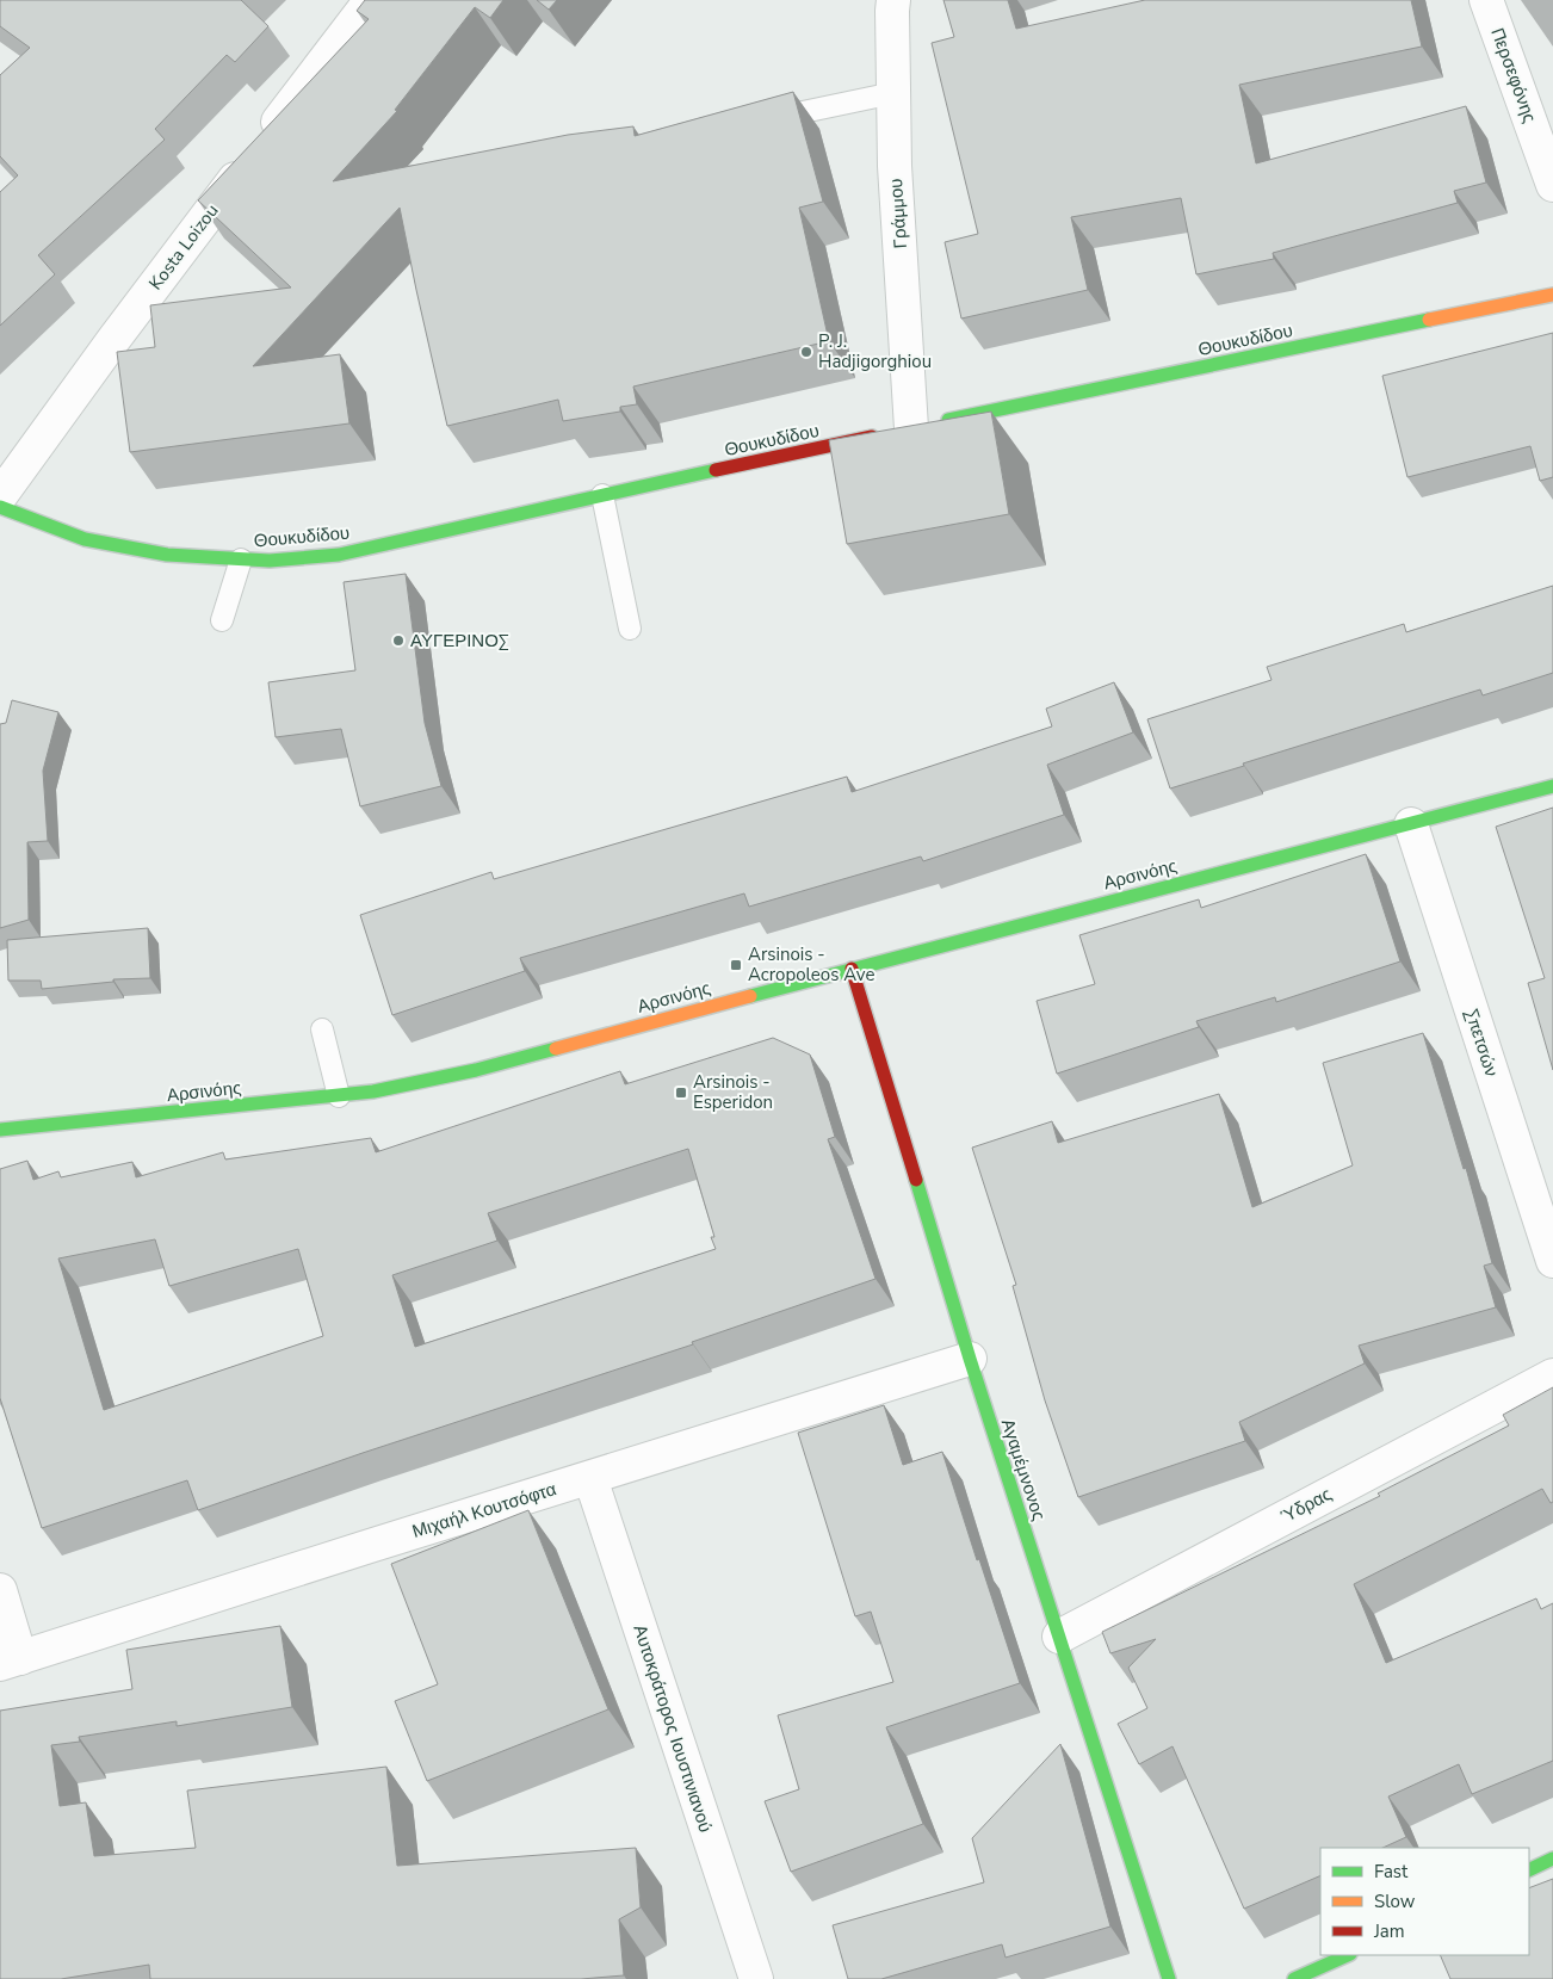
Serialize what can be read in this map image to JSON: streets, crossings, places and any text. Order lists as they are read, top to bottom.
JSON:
{
  "streets": {
    "street": [
      "Περσεφόνης",
      "Γράμμου",
      "Kosta Loizou",
      "Θουκυδίδου",
      "Αρσινόης",
      "Σπετσών",
      "Αγαμέμνονος",
      "Ύδρας",
      "Μιχαήλ Κουτσόφτα",
      "Αυτοκράτορος Ιουστινιανού"
    ]
  },
  "crossings": [
    ["Γράμμου", "Θουκυδίδου"],
    ["Αρσινόης", "Σπετσών"],
    ["Αρσινόης", "Αγαμέμνονος"],
    ["Αγαμέμνονος", "Ύδρας"],
    ["Αγαμέμνονος", "Μιχαήλ Κουτσόφτα"],
    ["Μιχαήλ Κουτσόφτα", "Αυτοκράτορος Ιουστινιανού"]
  ],
  "places": {
    "other": ["P. J. Hadjigorghiou", "ΑΥΓΕΡΙΝΟΣ"],
    "transit": ["Arsinois - Acropoleos Ave", "Arsinois - Esperidon"]
  },
  "legend": ["Fast", "Slow", "Jam"]
}
